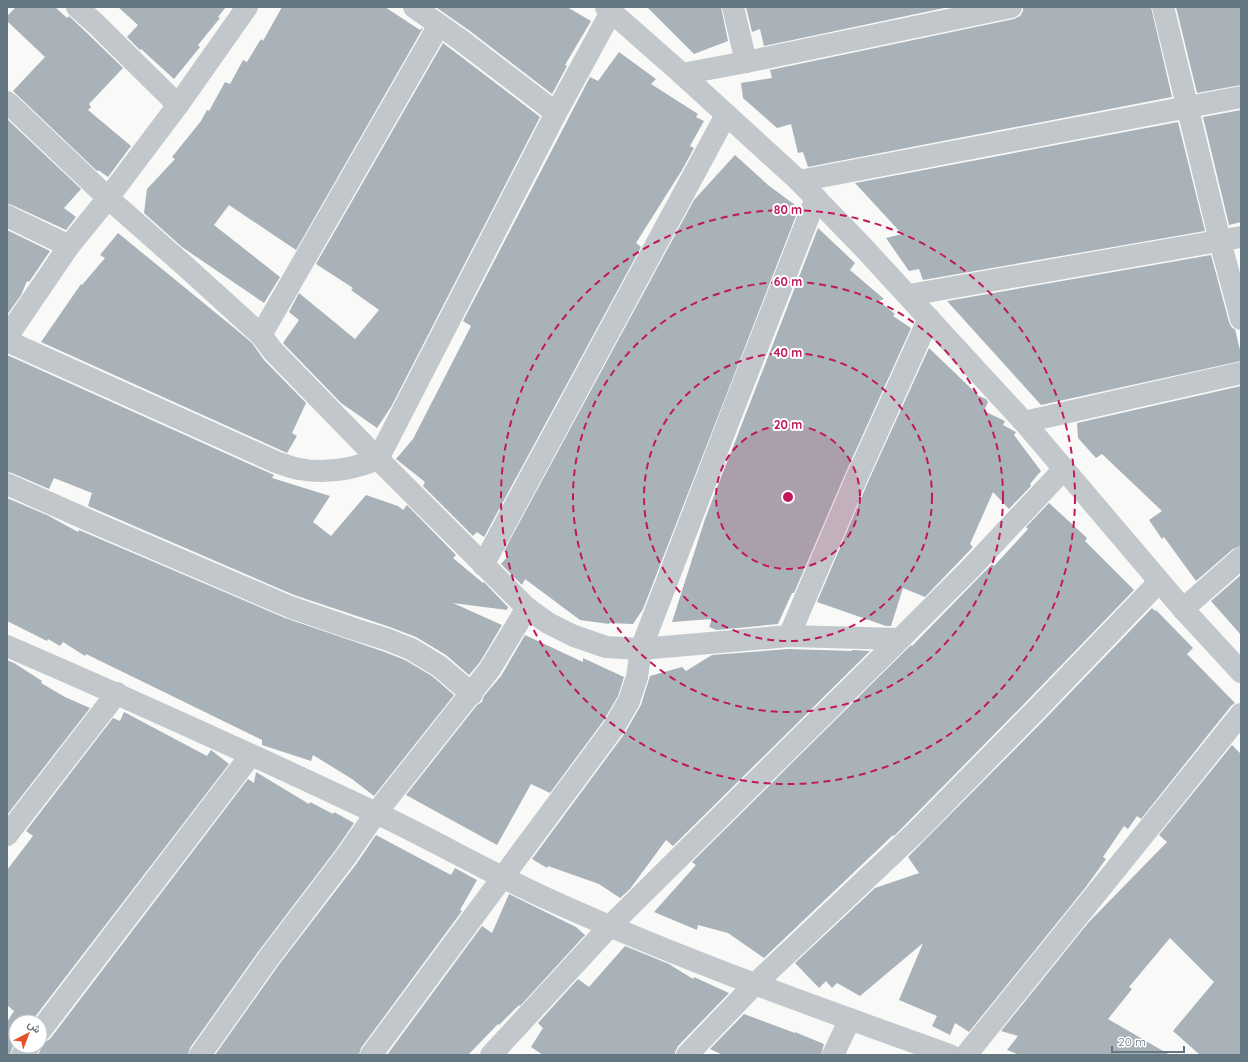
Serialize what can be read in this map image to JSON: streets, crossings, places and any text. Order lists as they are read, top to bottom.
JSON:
{
  "scale_bar": "20 m",
  "north": "top right",
  "rings": [
    "80 m",
    "60 m",
    "40 m",
    "20 m"
  ]
}
